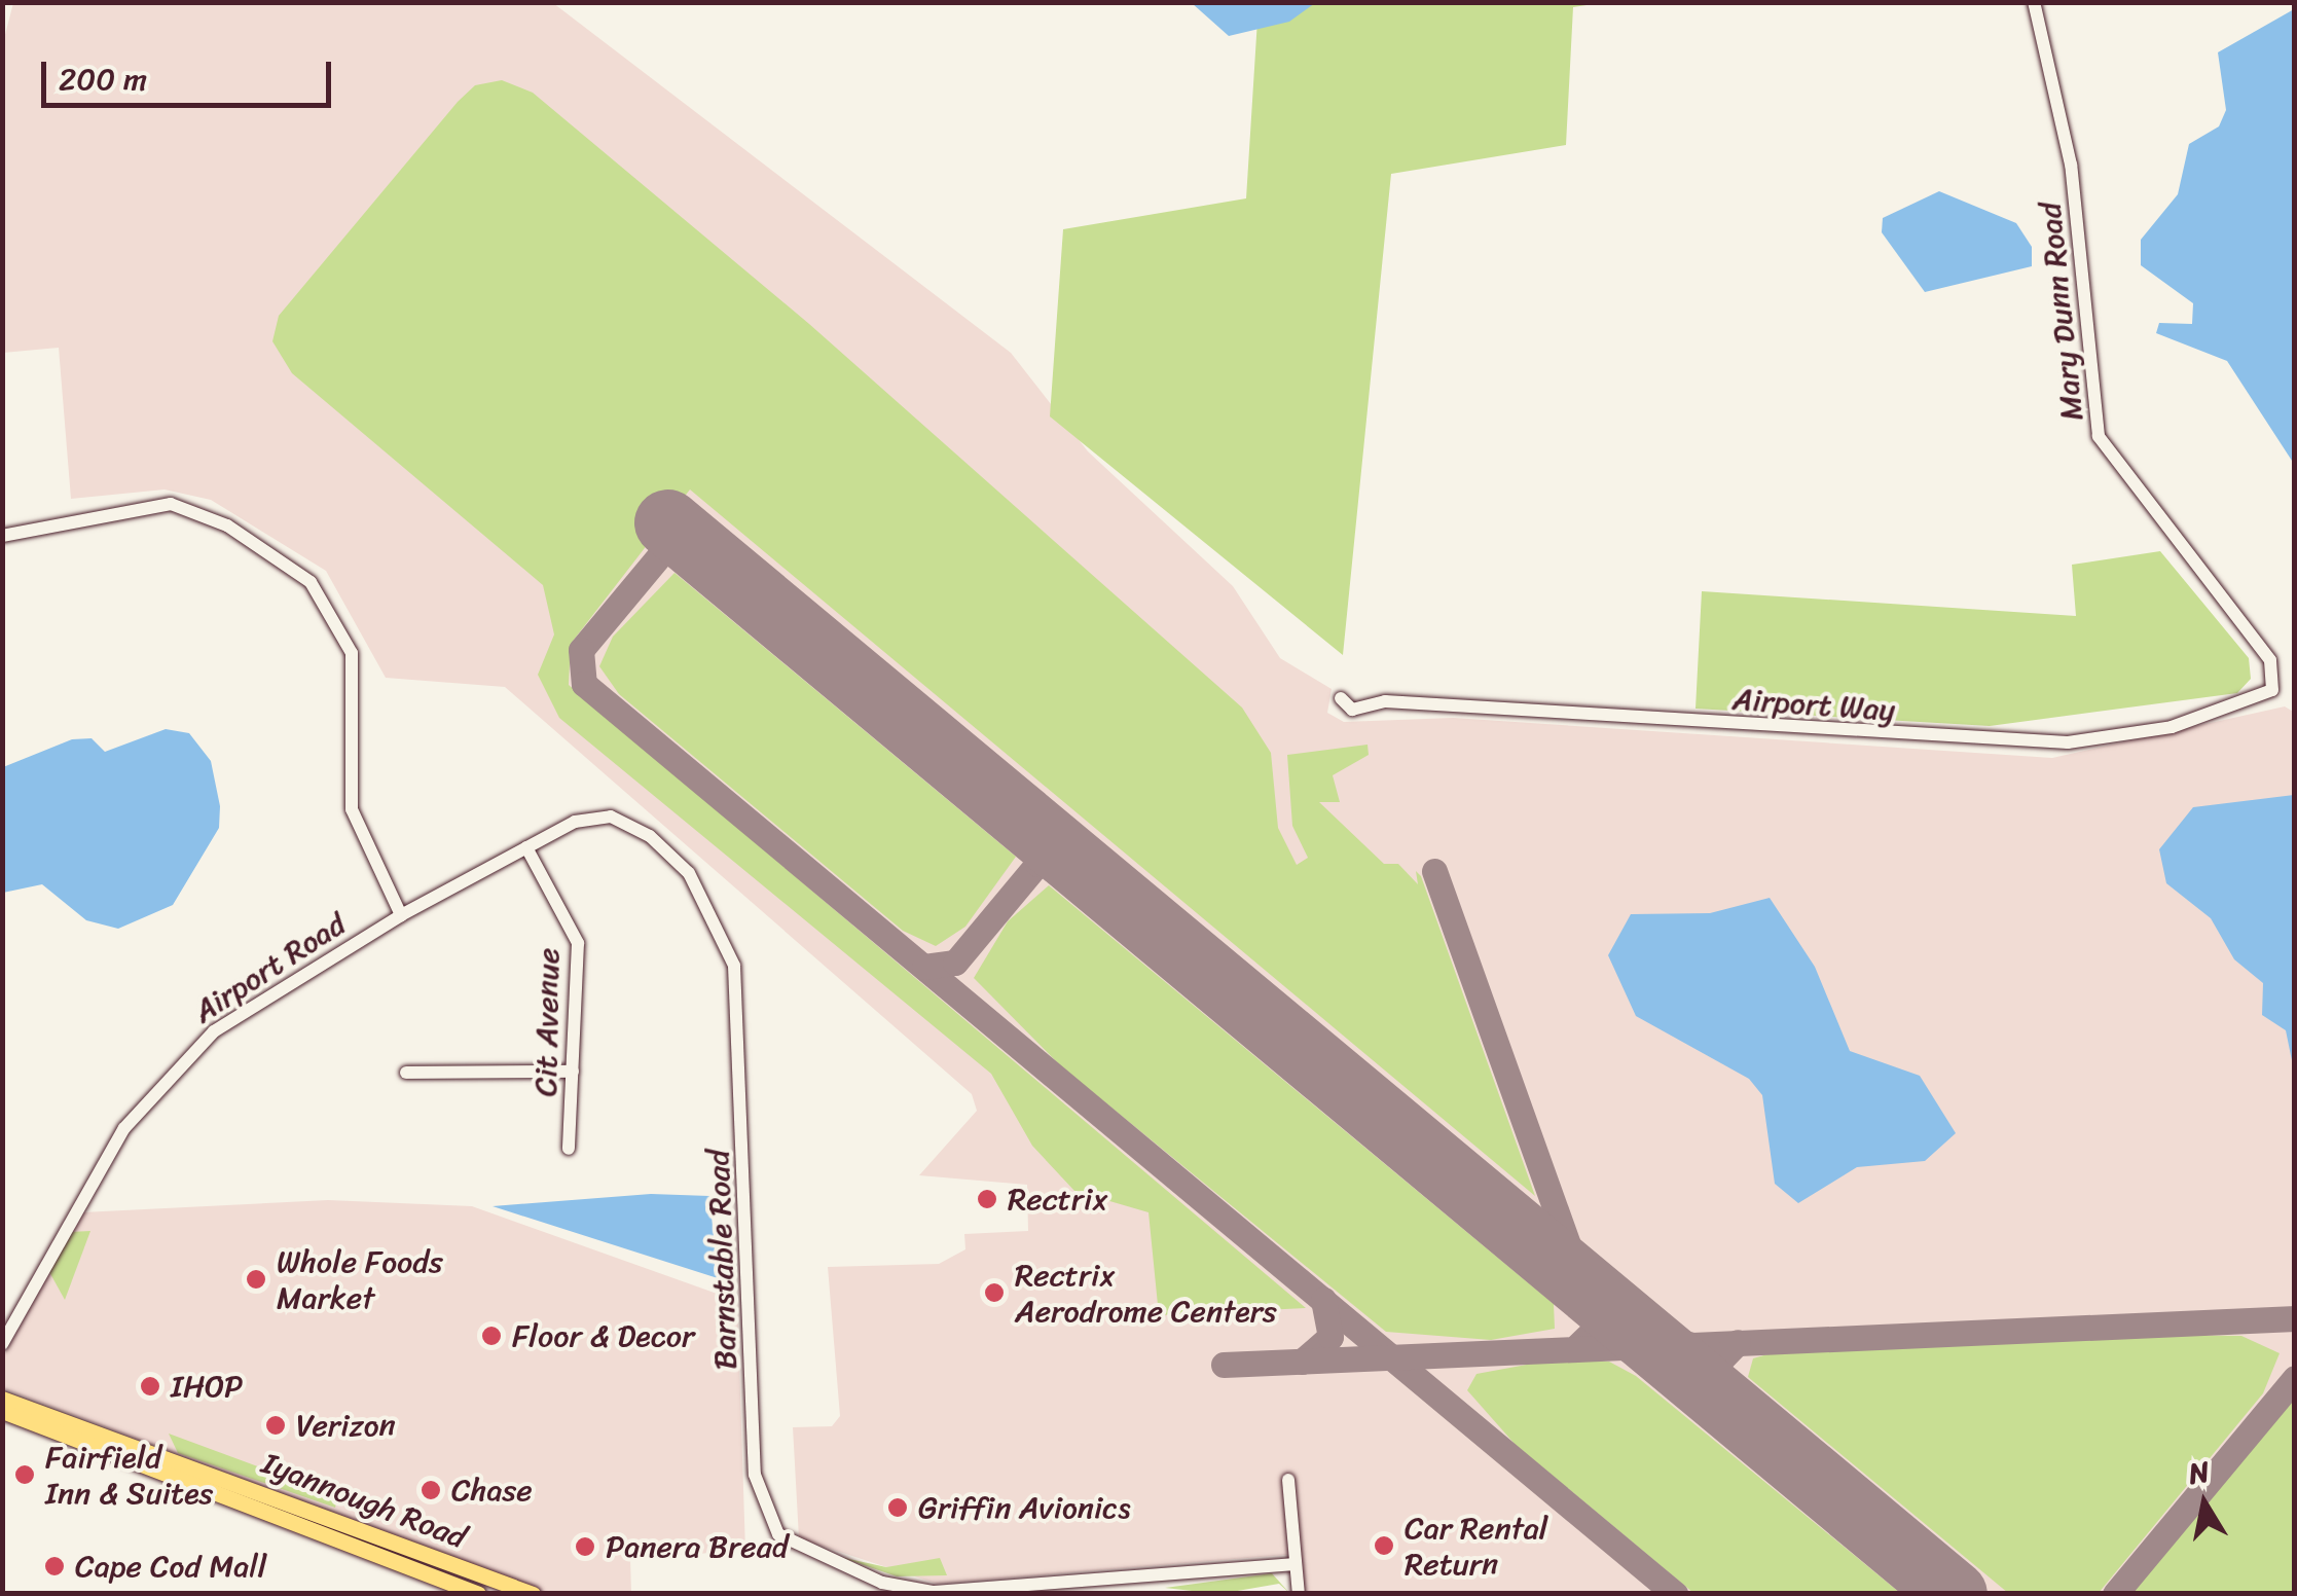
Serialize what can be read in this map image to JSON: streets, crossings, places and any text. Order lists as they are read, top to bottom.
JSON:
{
  "streets": {
    "main road": ["Iyannough Road"],
    "street": [
      "Mary Dunn Road",
      "Airport Way",
      "Airport Road",
      "Cit Avenue",
      "Barnstable Road"
    ]
  },
  "crossings": [
    ["Mary Dunn Road", "Airport Way"],
    ["Airport Road", "Cit Avenue"],
    ["Airport Road", "Barnstable Road"]
  ],
  "places": [
    "Rectrix",
    "Whole Foods Market",
    "Rectrix Aerodrome Centers",
    "Floor & Decor",
    "IHOP",
    "Verizon",
    "Fairfield Inn & Suites",
    "Chase",
    "Griffin Avionics",
    "Car Rental Return",
    "Panera Bread",
    "Cape Cod Mall"
  ],
  "scale_bar": "200 m",
  "north": "top"
}
